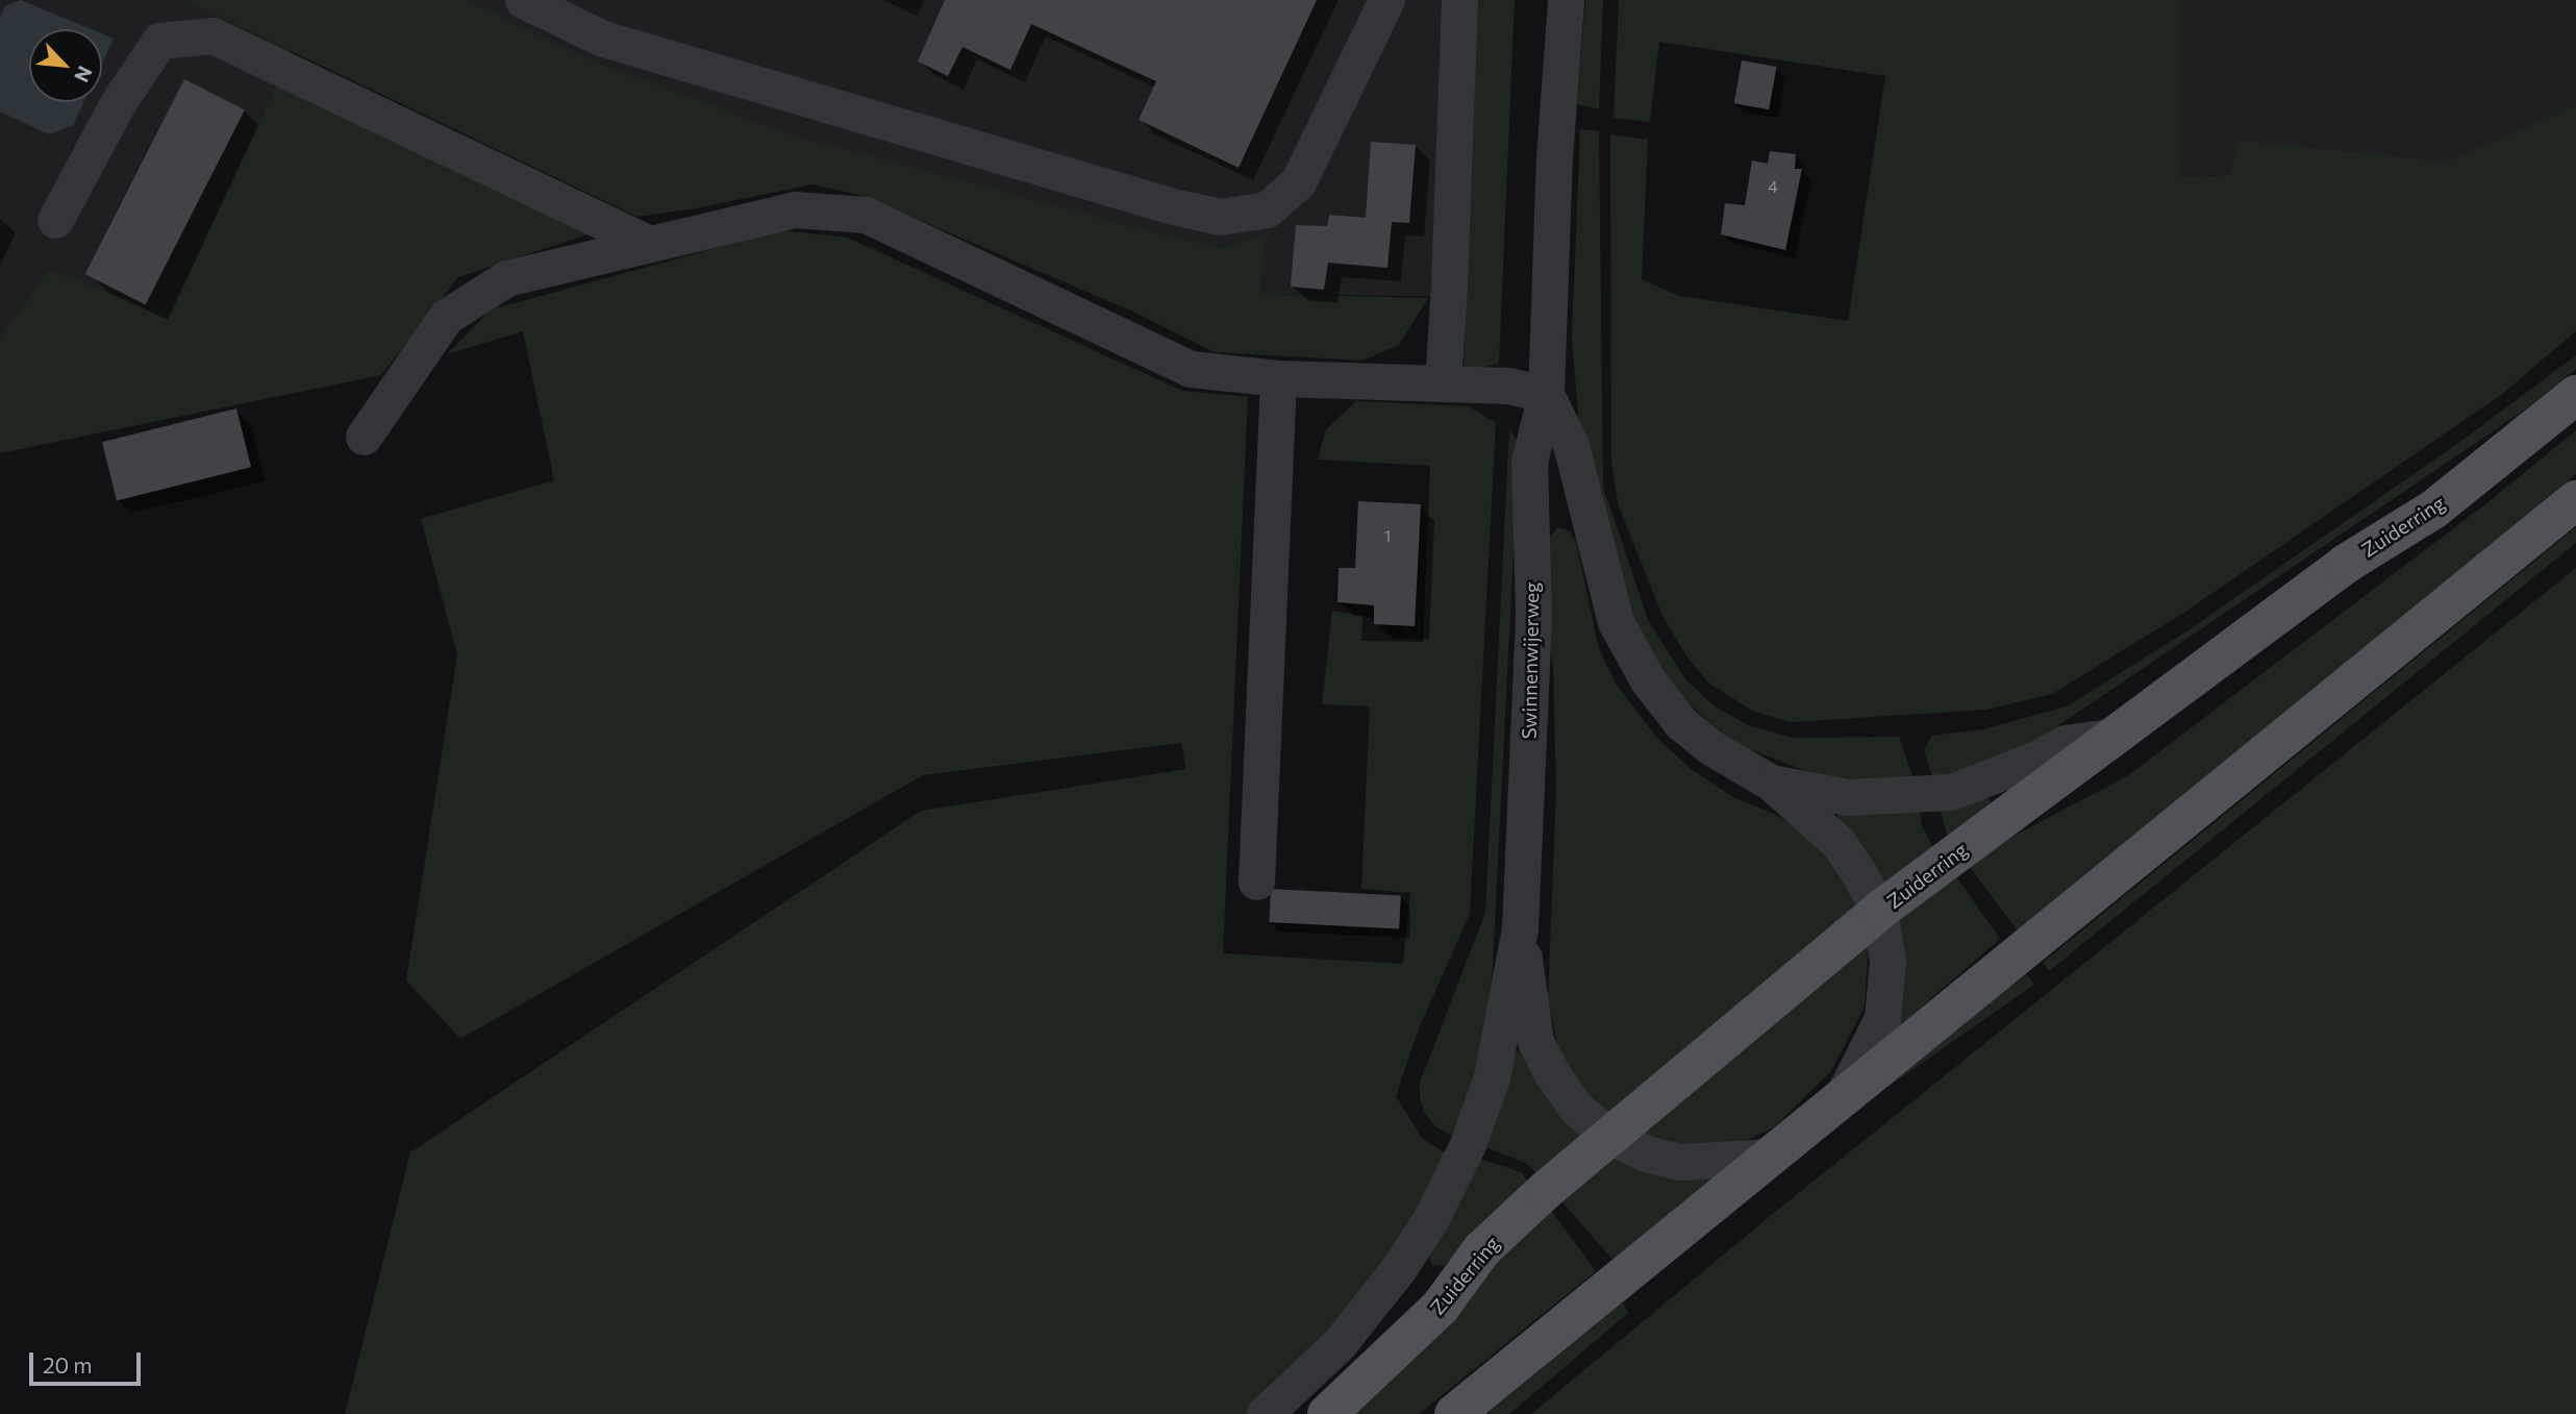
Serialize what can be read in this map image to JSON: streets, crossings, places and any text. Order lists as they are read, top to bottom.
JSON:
{
  "streets": {
    "main road": ["Zuiderring"],
    "street": ["Swinnenwijerweg"]
  },
  "crossings": [
    ["Zuiderring", "Swinnenwijerweg"]
  ],
  "house_numbers": ["4", "1"],
  "scale_bar": "20 m",
  "north": "bottom right"
}
